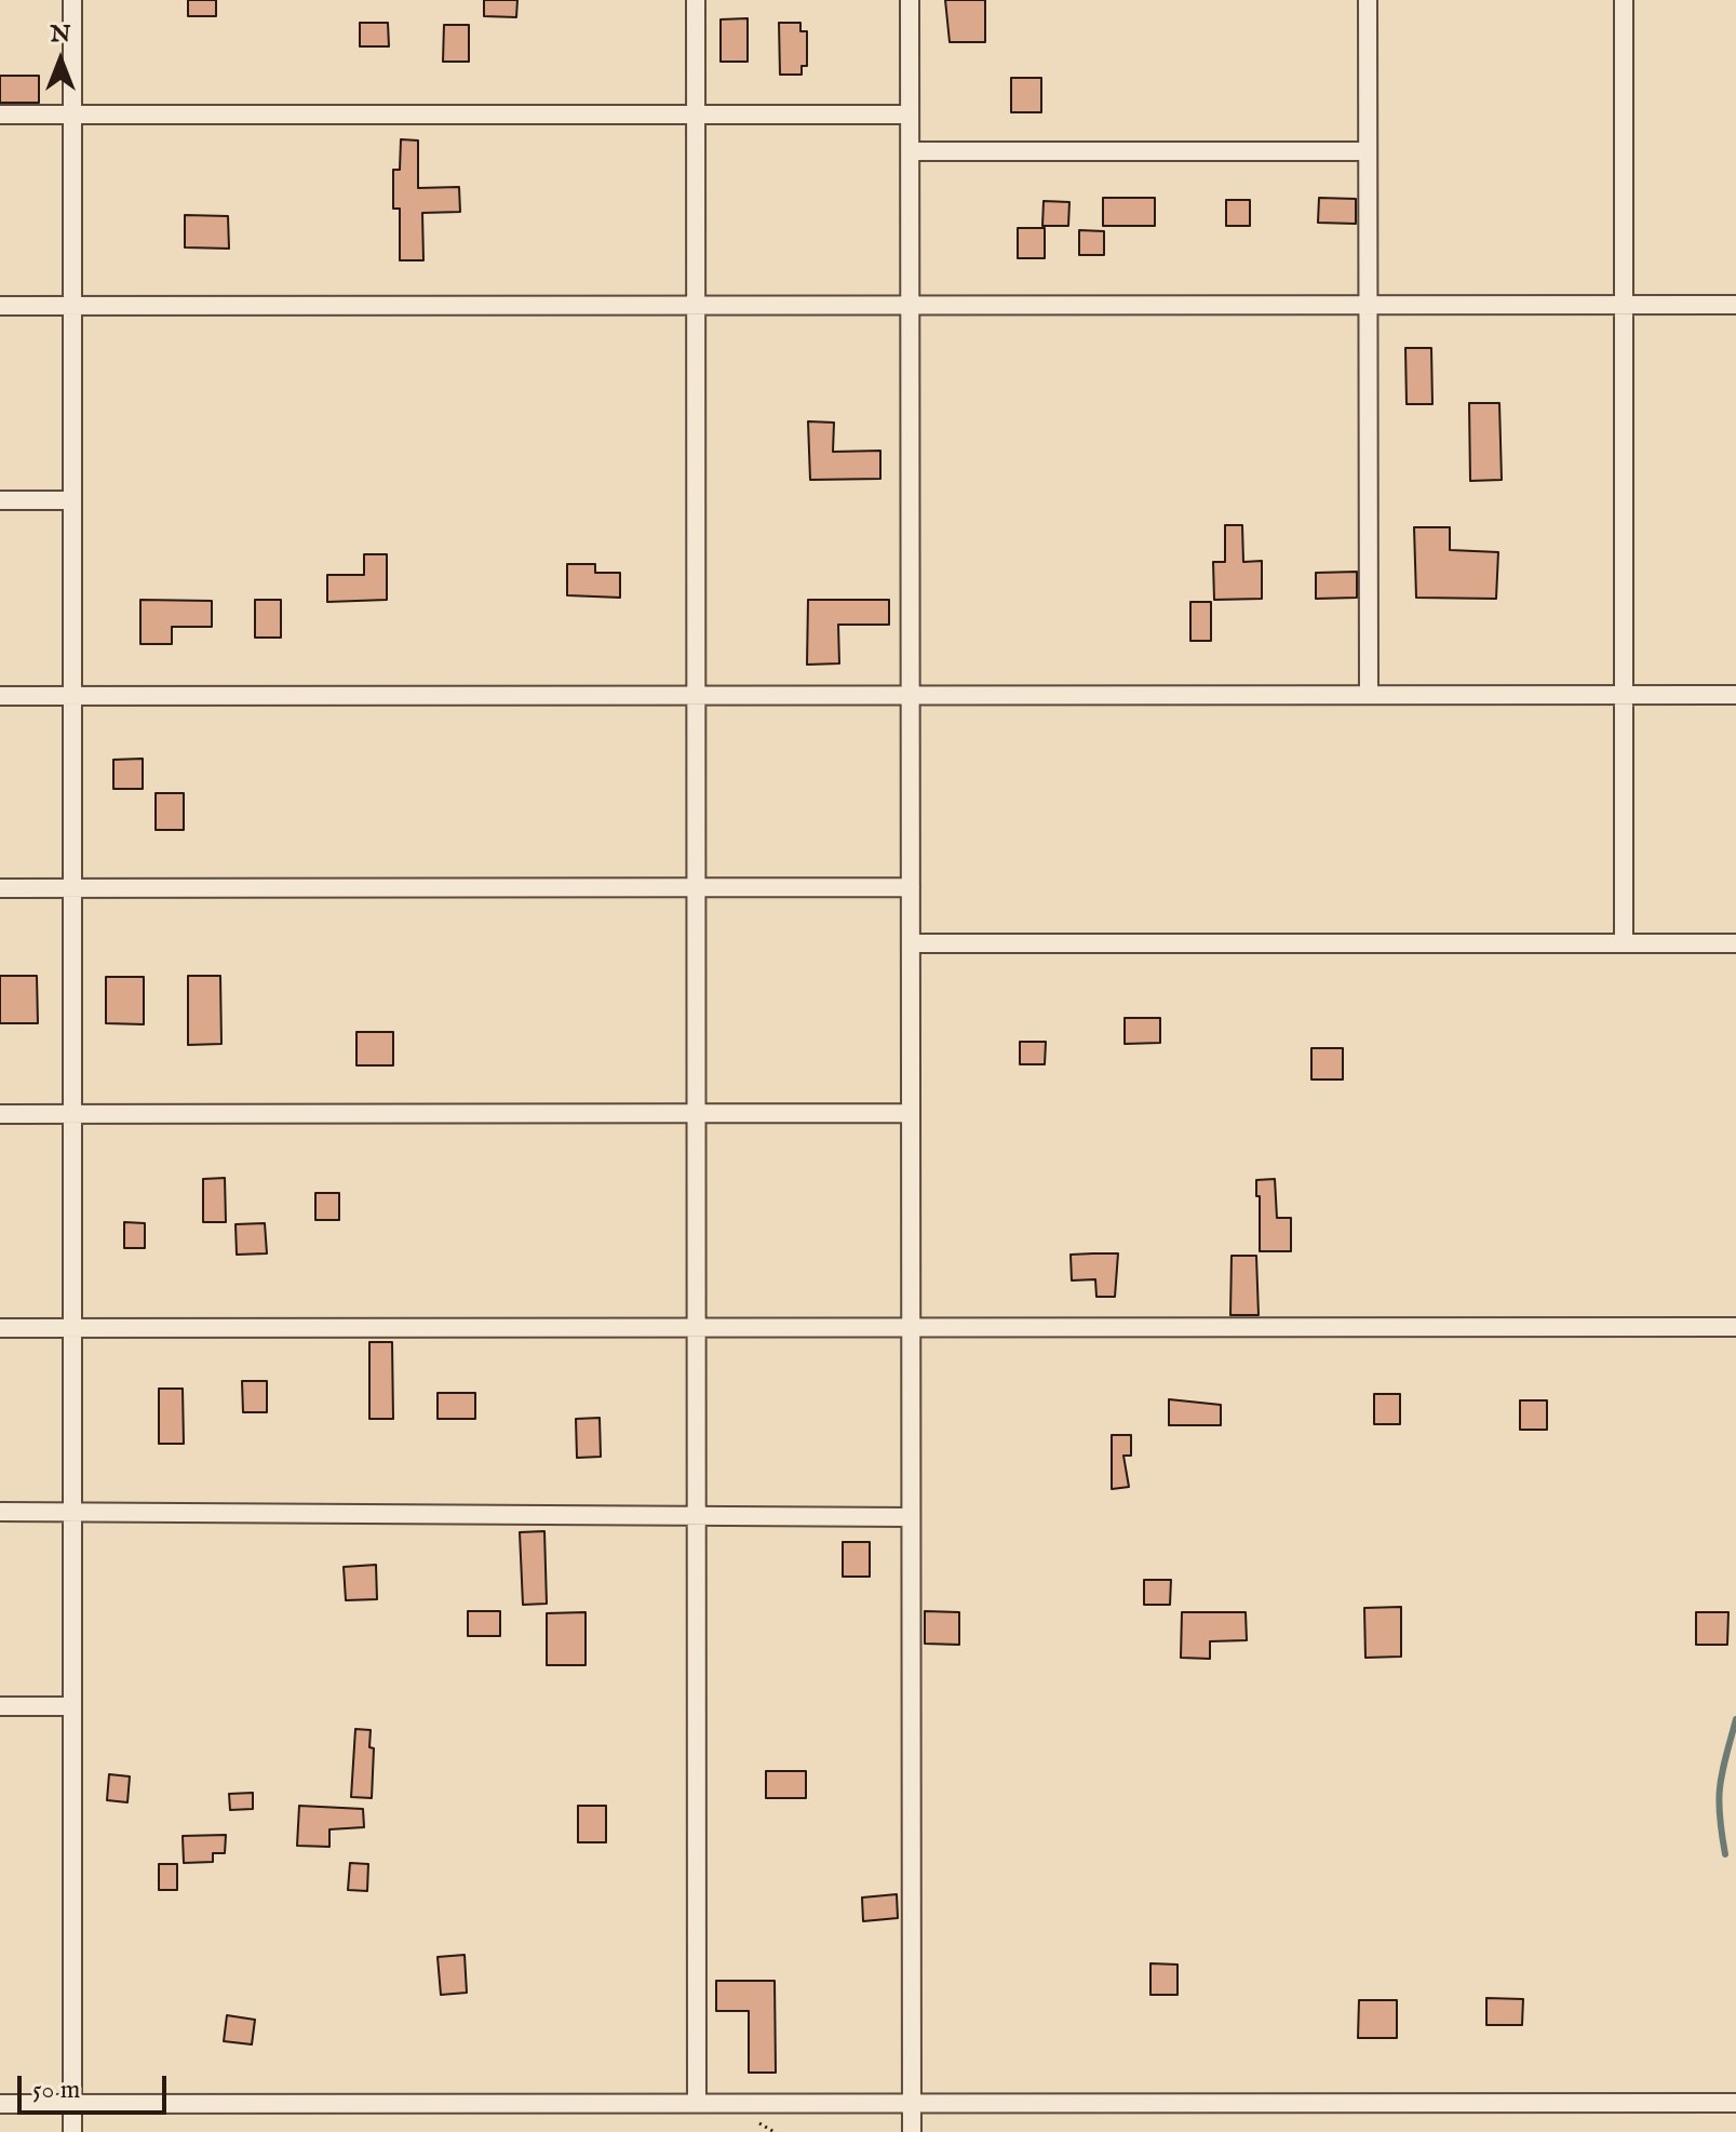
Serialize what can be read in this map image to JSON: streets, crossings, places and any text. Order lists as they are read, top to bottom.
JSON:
{
  "scale_bar": "50 m",
  "north": "top"
}
